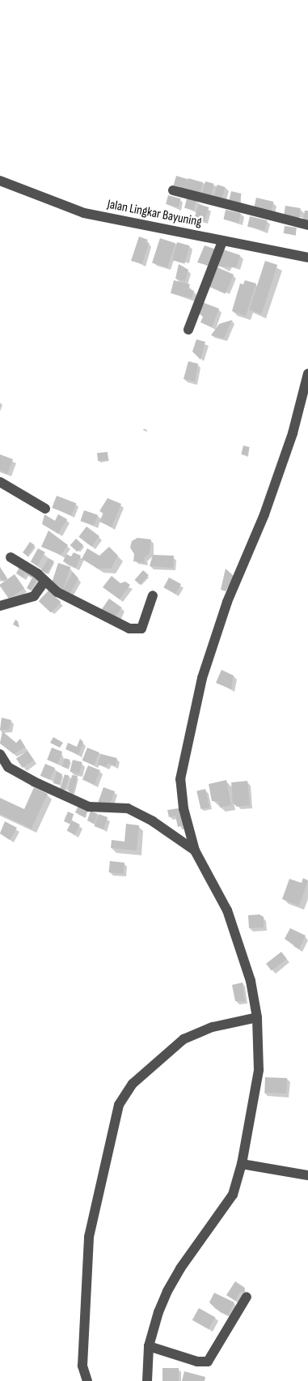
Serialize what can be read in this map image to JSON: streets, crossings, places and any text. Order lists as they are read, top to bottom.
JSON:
{
  "streets": {
    "street": ["Jalan Lingkar Bayuning"]
  }
}
